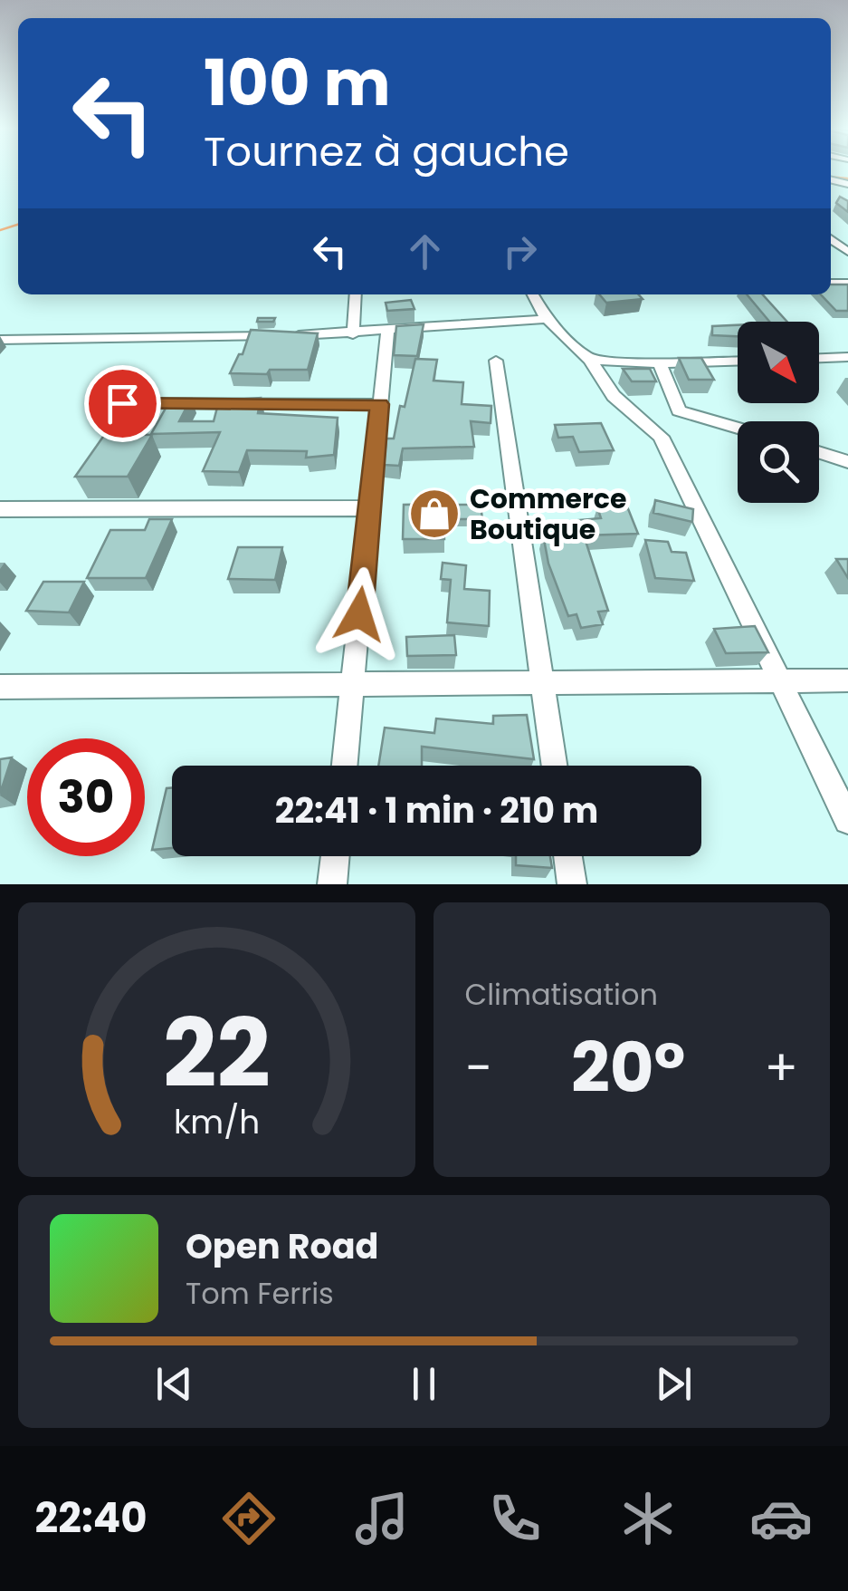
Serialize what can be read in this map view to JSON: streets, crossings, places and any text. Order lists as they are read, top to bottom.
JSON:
{
  "places": {
    "shop": ["Commerce Boutique"]
  },
  "north": "bottom right",
  "page": {
    "turn": ["100 m", "Tournez à gauche"],
    "limit": "30",
    "trip": "22:41 · 1 min · 210 m",
    "tile": "Climatisation",
    "heat": ["−", "20°", "+"],
    "song": ["Open Road", "Tom Ferris"],
    "tabs": "22:40",
    "gauge": ["22", "km/h"]
  }
}
